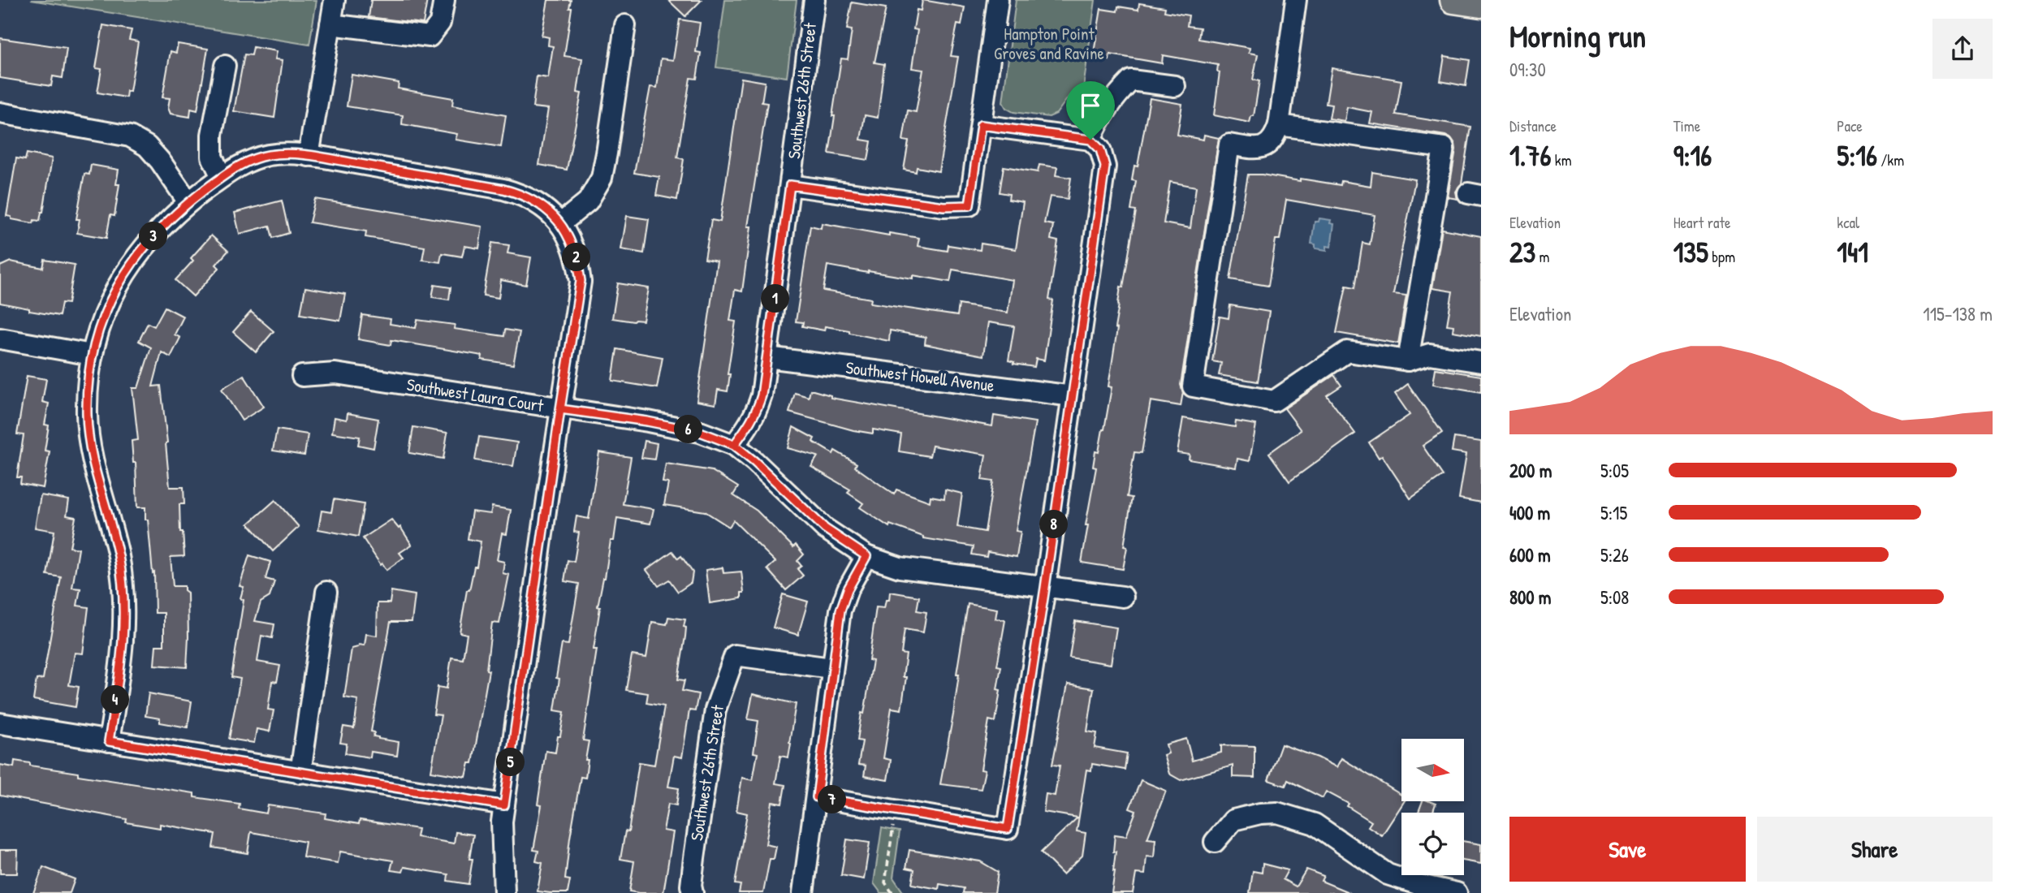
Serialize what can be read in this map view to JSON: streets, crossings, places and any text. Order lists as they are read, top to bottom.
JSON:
{
  "streets": {
    "street": ["Southwest 26th Street", "Southwest Howell Avenue", "Southwest Laura Court"]
  },
  "crossings": [
    ["Southwest 26th Street", "Southwest Howell Avenue"],
    ["Southwest 26th Street", "Southwest Laura Court"]
  ],
  "parks": ["Hampton Point Groves and Ravine"],
  "north": "right",
  "page": {
    "heading": ["Morning run", "09:30"],
    "stats": [
      ["Distance", "1.76 km"],
      ["Time", "9:16"],
      ["Pace", "5:16 /km"],
      ["Elevation", "23 m"],
      ["Heart rate", "135 bpm"],
      ["kcal", "141"]
    ],
    "pins": [
      "3",
      "2",
      "1",
      "6",
      "8",
      "4",
      "5",
      "7"
    ],
    "chart": ["Elevation", "115–138 m"],
    "list": [
      {
        "name": "200 m",
        "note": "5:05"
      },
      {
        "name": "400 m",
        "note": "5:15"
      },
      {
        "name": "600 m",
        "note": "5:26"
      },
      {
        "name": "800 m",
        "note": "5:08"
      }
    ],
    "buttons": ["Save", "Share"]
  }
}
